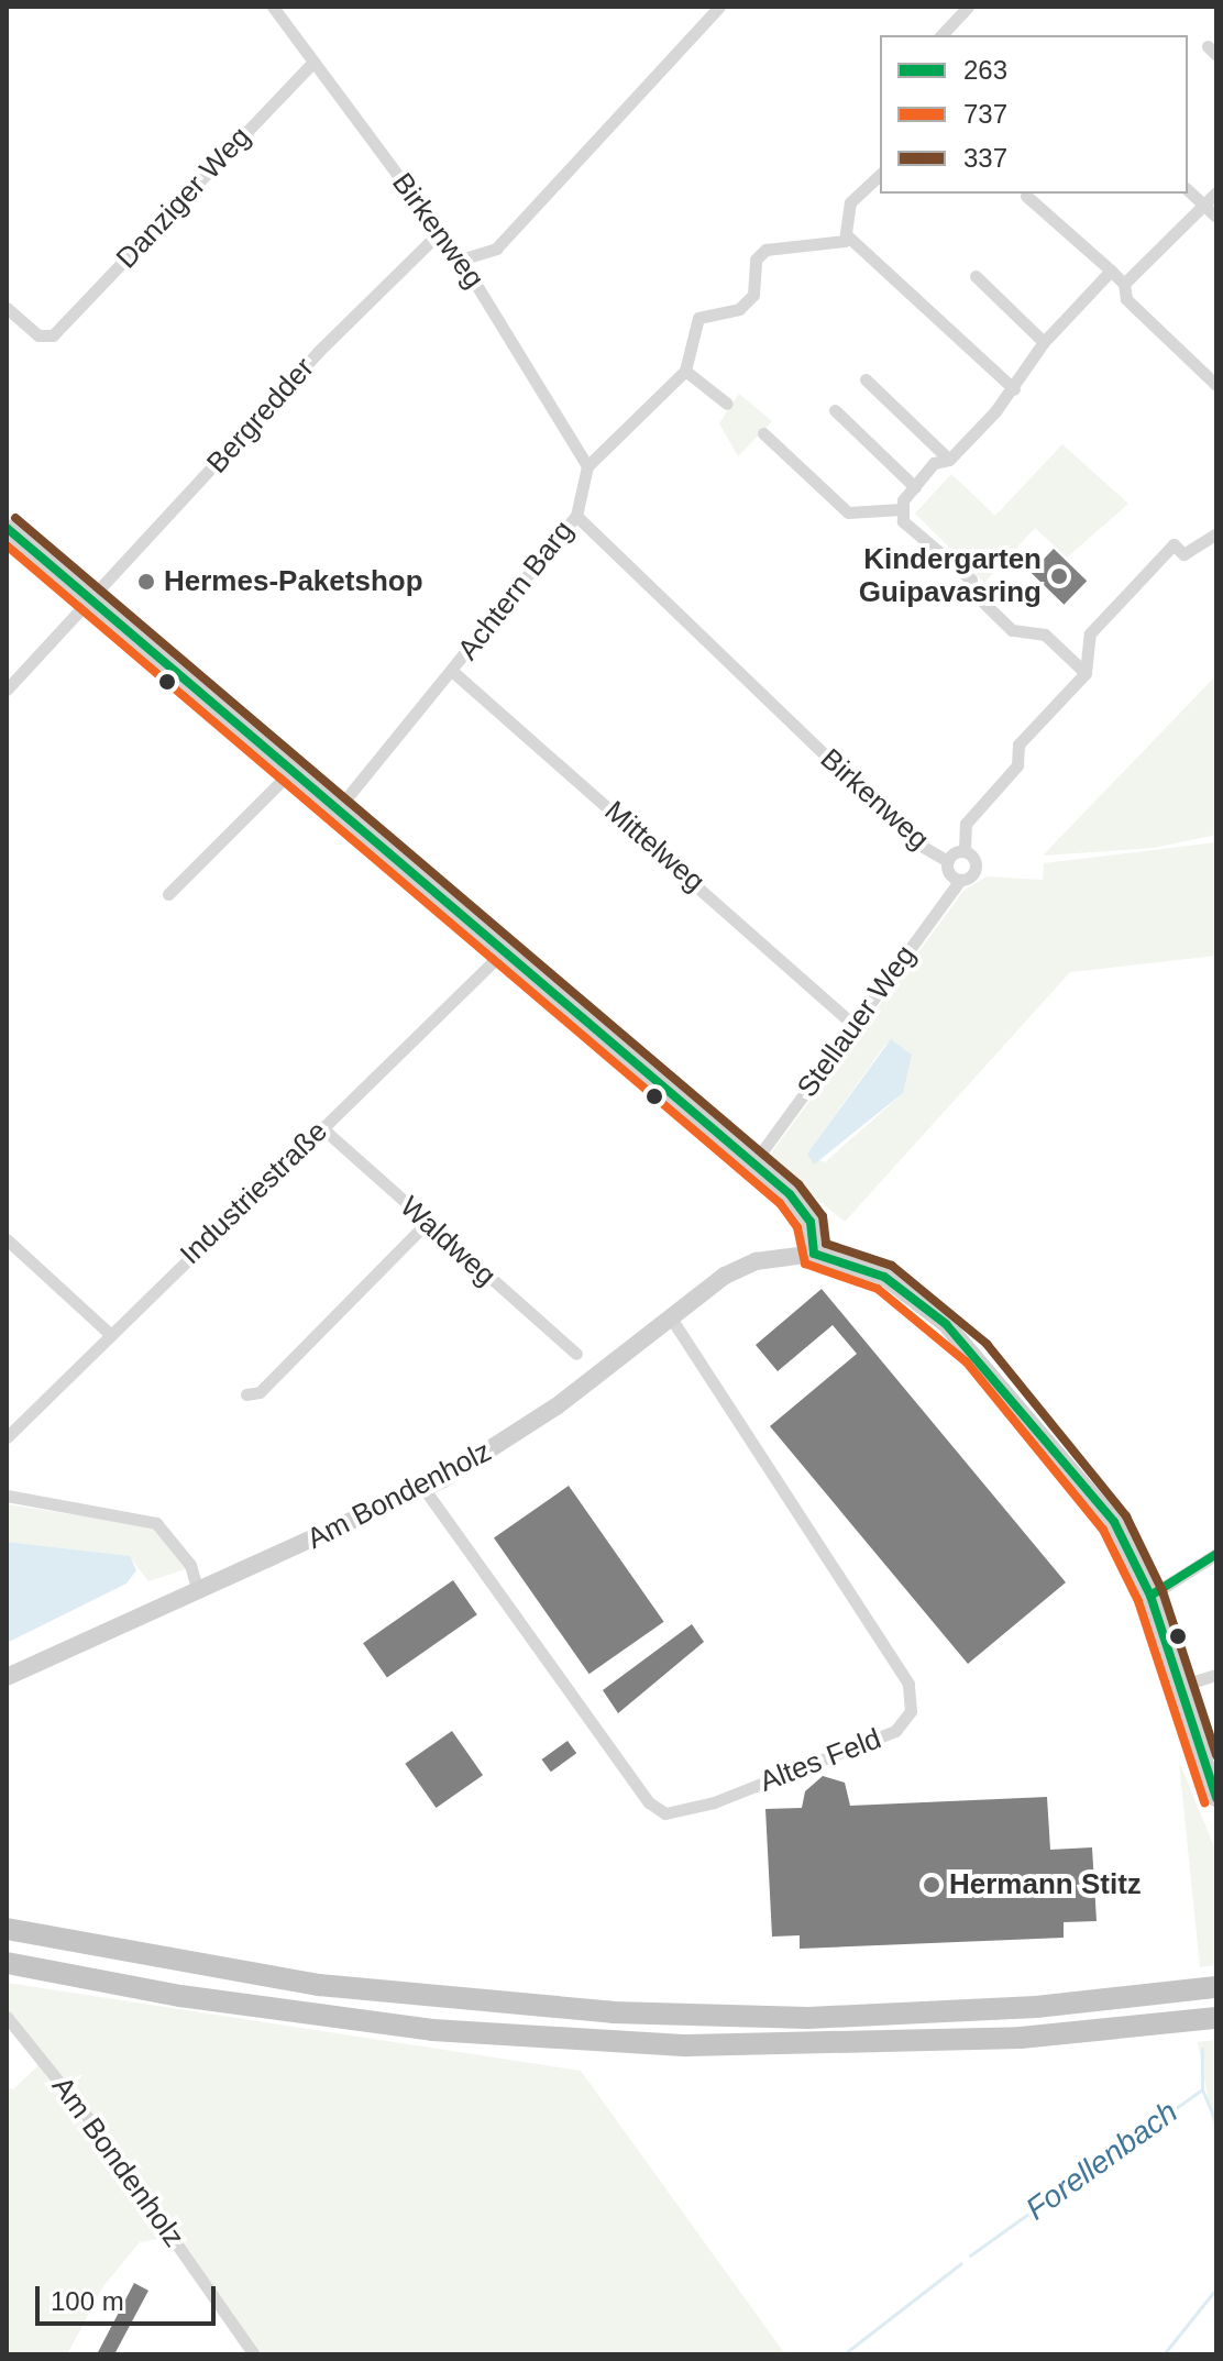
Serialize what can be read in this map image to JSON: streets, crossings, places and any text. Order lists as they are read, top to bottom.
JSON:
{
  "streets": {
    "main road": ["Am Bondenholz"],
    "street": [
      "Danziger Weg",
      "Birkenweg",
      "Bergredder",
      "Achtern Barg",
      "Mittelweg",
      "Stellauer Weg",
      "Industriestraße",
      "Waldweg",
      "Altes Feld"
    ]
  },
  "crossings": [
    ["Danziger Weg", "Birkenweg"],
    ["Birkenweg", "Bergredder"],
    ["Birkenweg", "Achtern Barg"],
    ["Achtern Barg", "Mittelweg"],
    ["Mittelweg", "Stellauer Weg"],
    ["Industriestraße", "Waldweg"],
    ["Am Bondenholz", "Altes Feld"]
  ],
  "water": ["Forellenbach"],
  "places": ["Kindergarten Guipavasring", "Hermes-Paketshop", "Hermann Stitz"],
  "lines": ["transit line 337", "transit line 263", "transit line 737"],
  "legend": ["263", "737", "337"],
  "scale_bar": "100 m"
}
